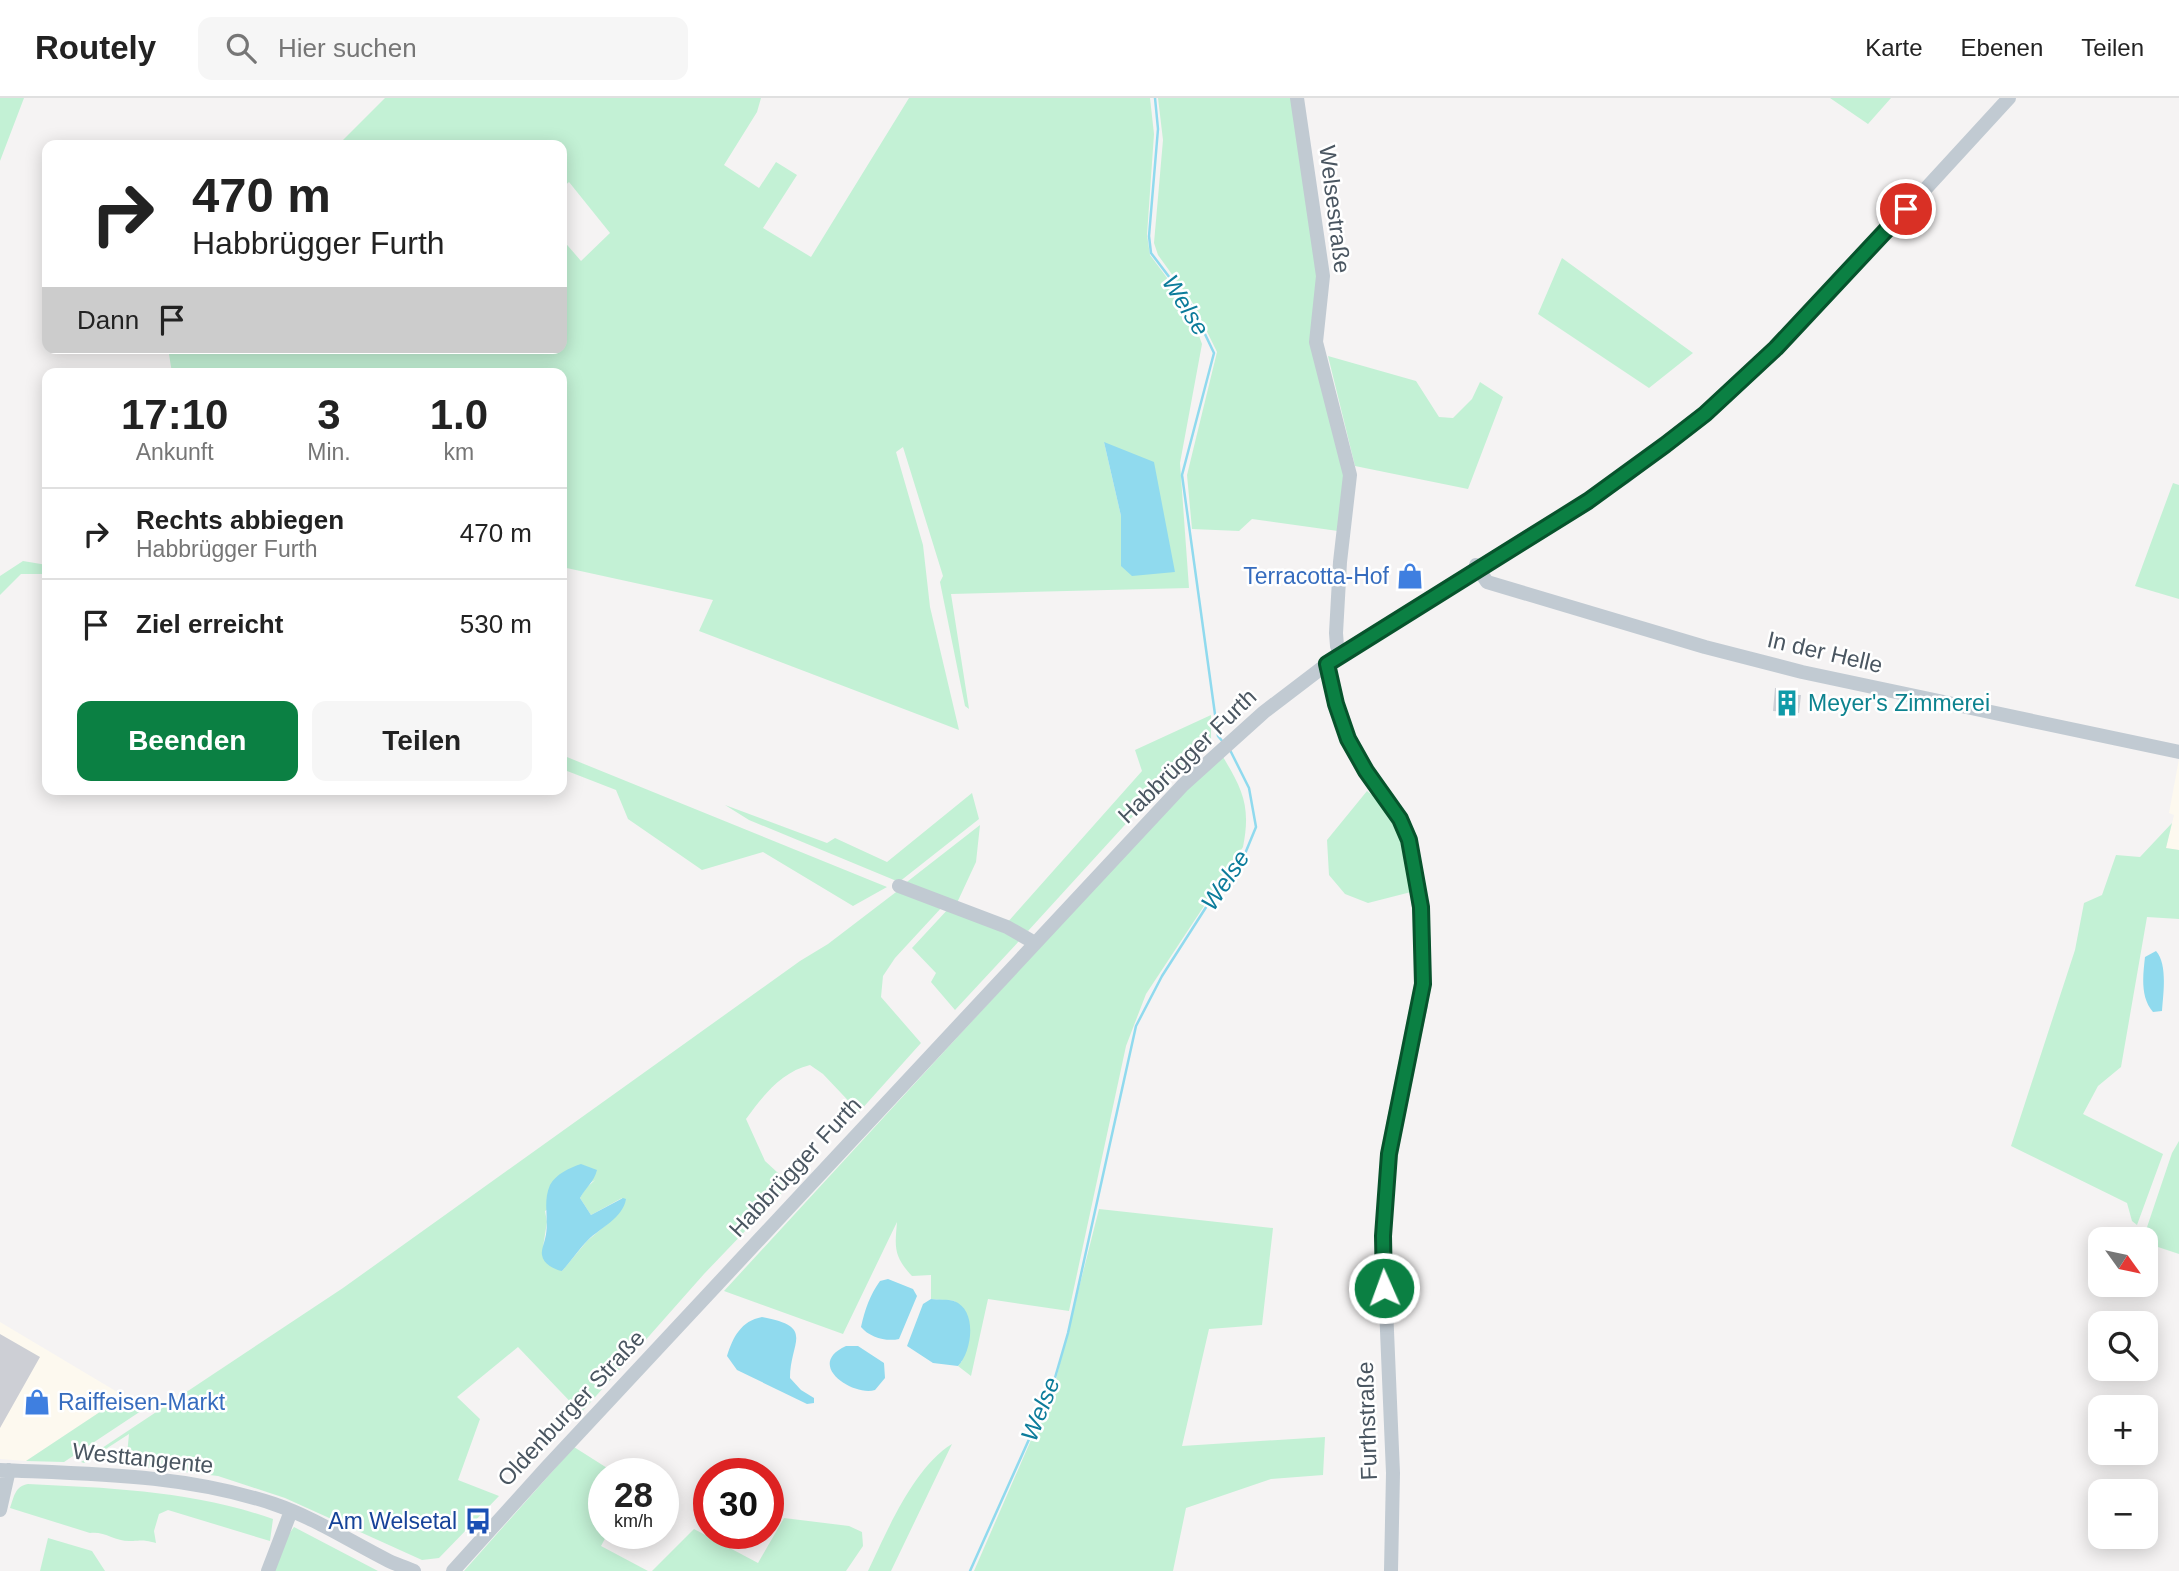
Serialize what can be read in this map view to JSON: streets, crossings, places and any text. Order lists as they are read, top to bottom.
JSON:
{
  "streets": {
    "street": [
      "Welsestraße",
      "In der Helle",
      "Habbrügger Furth",
      "Oldenburger Straße",
      "Furthstraße",
      "Westtangente"
    ]
  },
  "crossings": [
    ["Welsestraße", "Habbrügger Furth"],
    ["In der Helle", "Habbrügger Furth"],
    ["Habbrügger Furth", "Oldenburger Straße"],
    ["Habbrügger Furth", "Furthstraße"]
  ],
  "water": ["Welse"],
  "places": {
    "shop": ["Terracotta-Hof", "Raiffeisen-Markt"],
    "building": ["Meyer's Zimmerei"],
    "bus stop": ["Am Welsetal"]
  },
  "north": "bottom right",
  "page": {
    "header": "Routely",
    "search": "Hier suchen",
    "nav": ["Karte", "Ebenen", "Teilen"],
    "turn": ["470 m", "Habbrügger Furth"],
    "then": "Dann",
    "eta": [
      "17:10",
      "Ankunft",
      "3",
      "Min.",
      "1.0",
      "km"
    ],
    "list": [
      {
        "name": "Rechts abbiegen",
        "note": "Habbrügger Furth",
        "value": "470 m"
      },
      {
        "name": "Ziel erreicht",
        "value": "530 m"
      }
    ],
    "buttons": ["Beenden", "Teilen"],
    "map_buttons": ["+", "−"],
    "speed": "28 km/h",
    "limit": "30"
  }
}
